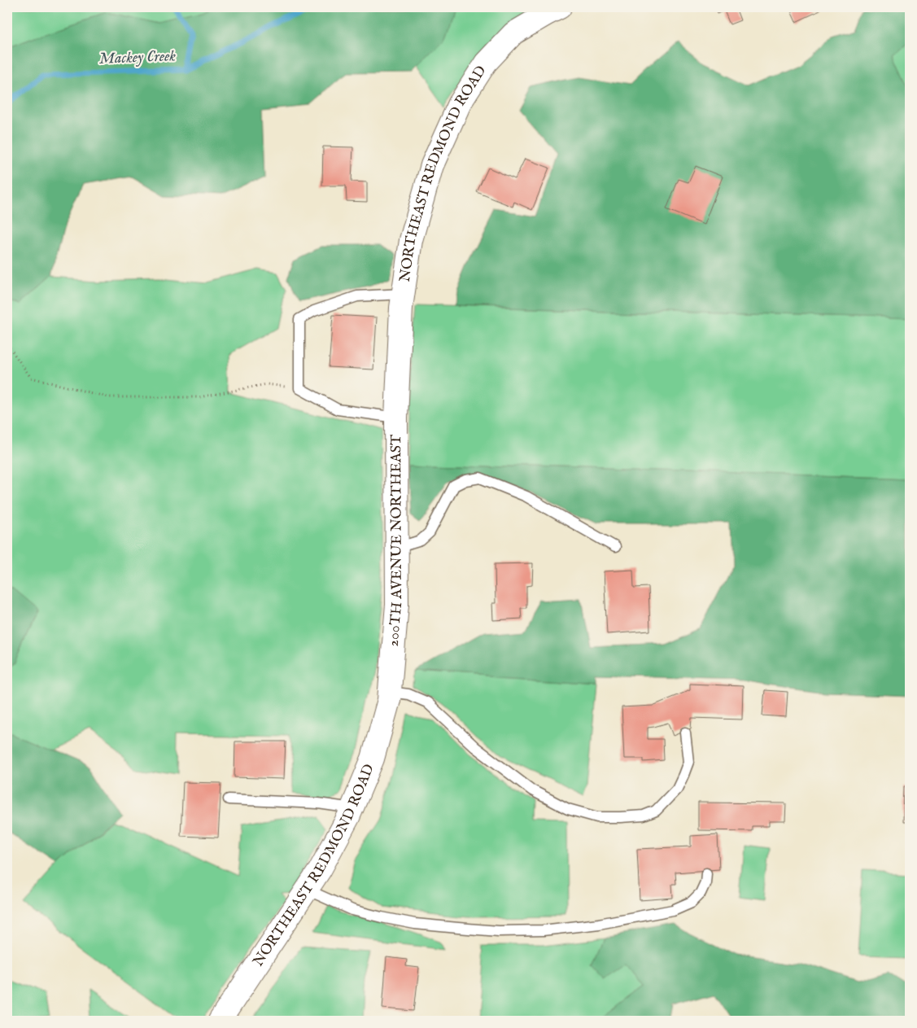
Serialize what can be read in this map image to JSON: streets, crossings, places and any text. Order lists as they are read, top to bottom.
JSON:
{
  "streets": {
    "street": ["NORTHEAST REDMOND ROAD", "200TH AVENUE NORTHEAST"]
  },
  "crossings": [
    ["NORTHEAST REDMOND ROAD", "200TH AVENUE NORTHEAST"]
  ],
  "water": ["Mackey Creek"]
}
